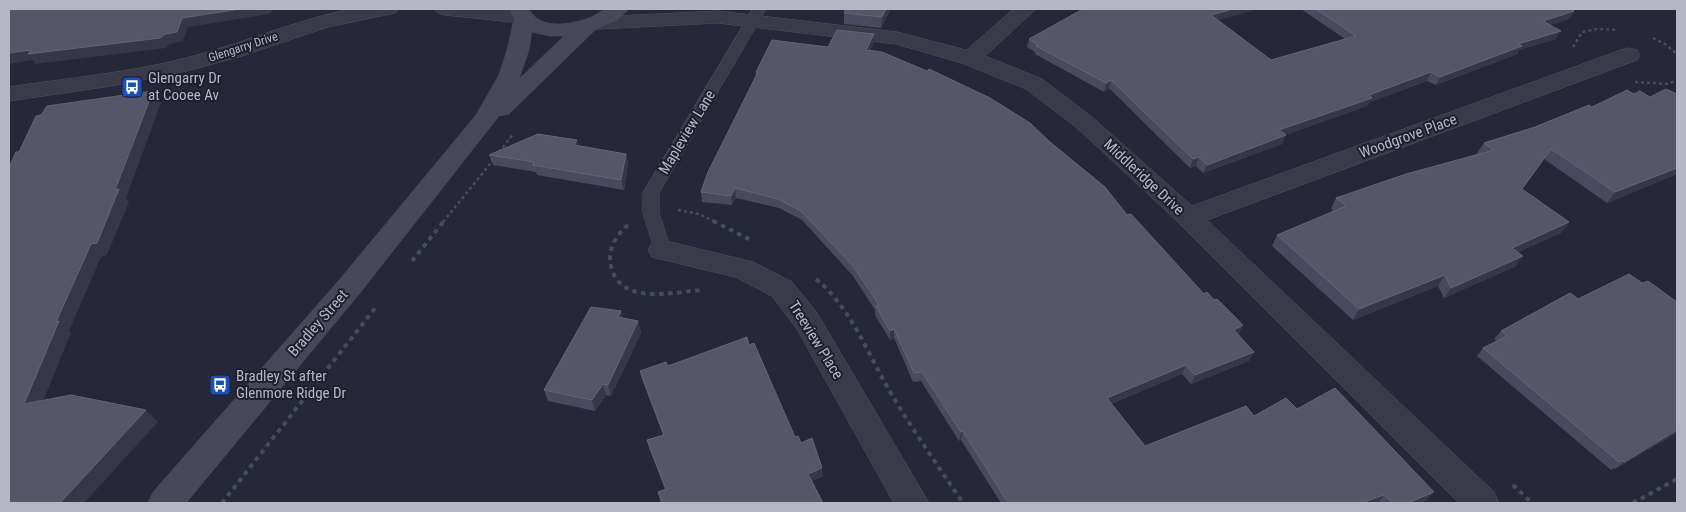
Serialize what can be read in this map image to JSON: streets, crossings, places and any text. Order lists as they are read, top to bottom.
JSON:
{
  "streets": {
    "main road": ["Bradley Street"],
    "street": [
      "Glengarry Drive",
      "Woodgrove Place",
      "Middleridge Drive",
      "Treeview Place"
    ],
    "lane": ["Mapleview Lane"]
  },
  "crossings": [
    ["Mapleview Lane", "Middleridge Drive"],
    ["Mapleview Lane", "Treeview Place"],
    ["Woodgrove Place", "Middleridge Drive"],
    ["Middleridge Drive", "Bradley Street"]
  ],
  "places": {
    "bus stop": ["Glengarry Dr at Cooee Av", "Bradley St after Glenmore Ridge Dr"]
  }
}
